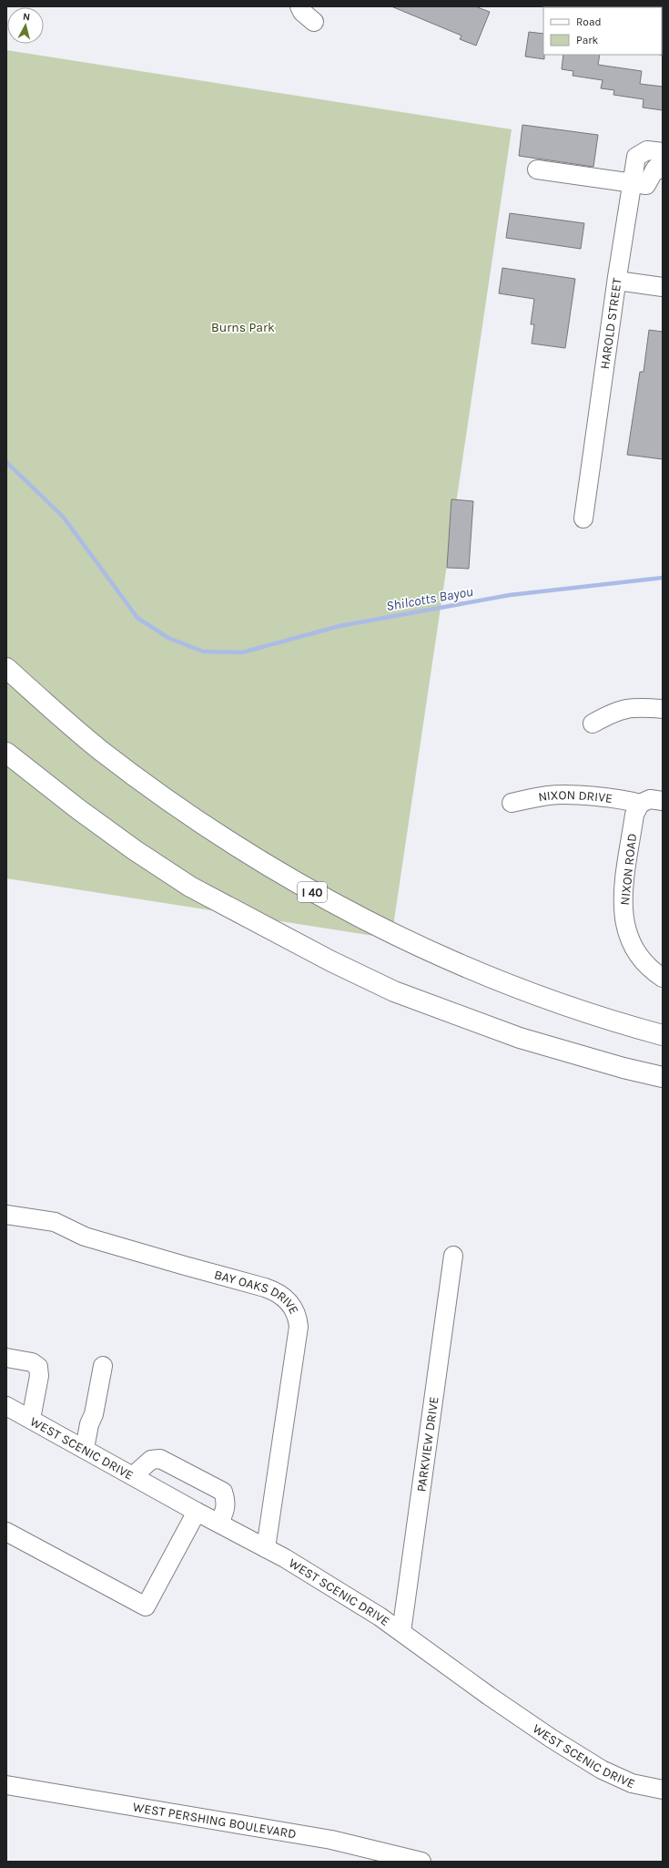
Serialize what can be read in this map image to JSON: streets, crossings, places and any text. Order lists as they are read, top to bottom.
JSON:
{
  "streets": {
    "highway": ["I 40"],
    "street": [
      "HAROLD STREET",
      "NIXON DRIVE",
      "NIXON ROAD",
      "BAY OAKS DRIVE",
      "PARKVIEW DRIVE",
      "WEST SCENIC DRIVE",
      "WEST PERSHING BOULEVARD"
    ]
  },
  "crossings": [
    ["NIXON DRIVE", "NIXON ROAD"],
    ["BAY OAKS DRIVE", "WEST SCENIC DRIVE"],
    ["PARKVIEW DRIVE", "WEST SCENIC DRIVE"]
  ],
  "water": ["Shilcotts Bayou"],
  "parks": ["Burns Park"],
  "legend": ["Road", "Park"],
  "north": "top"
}
